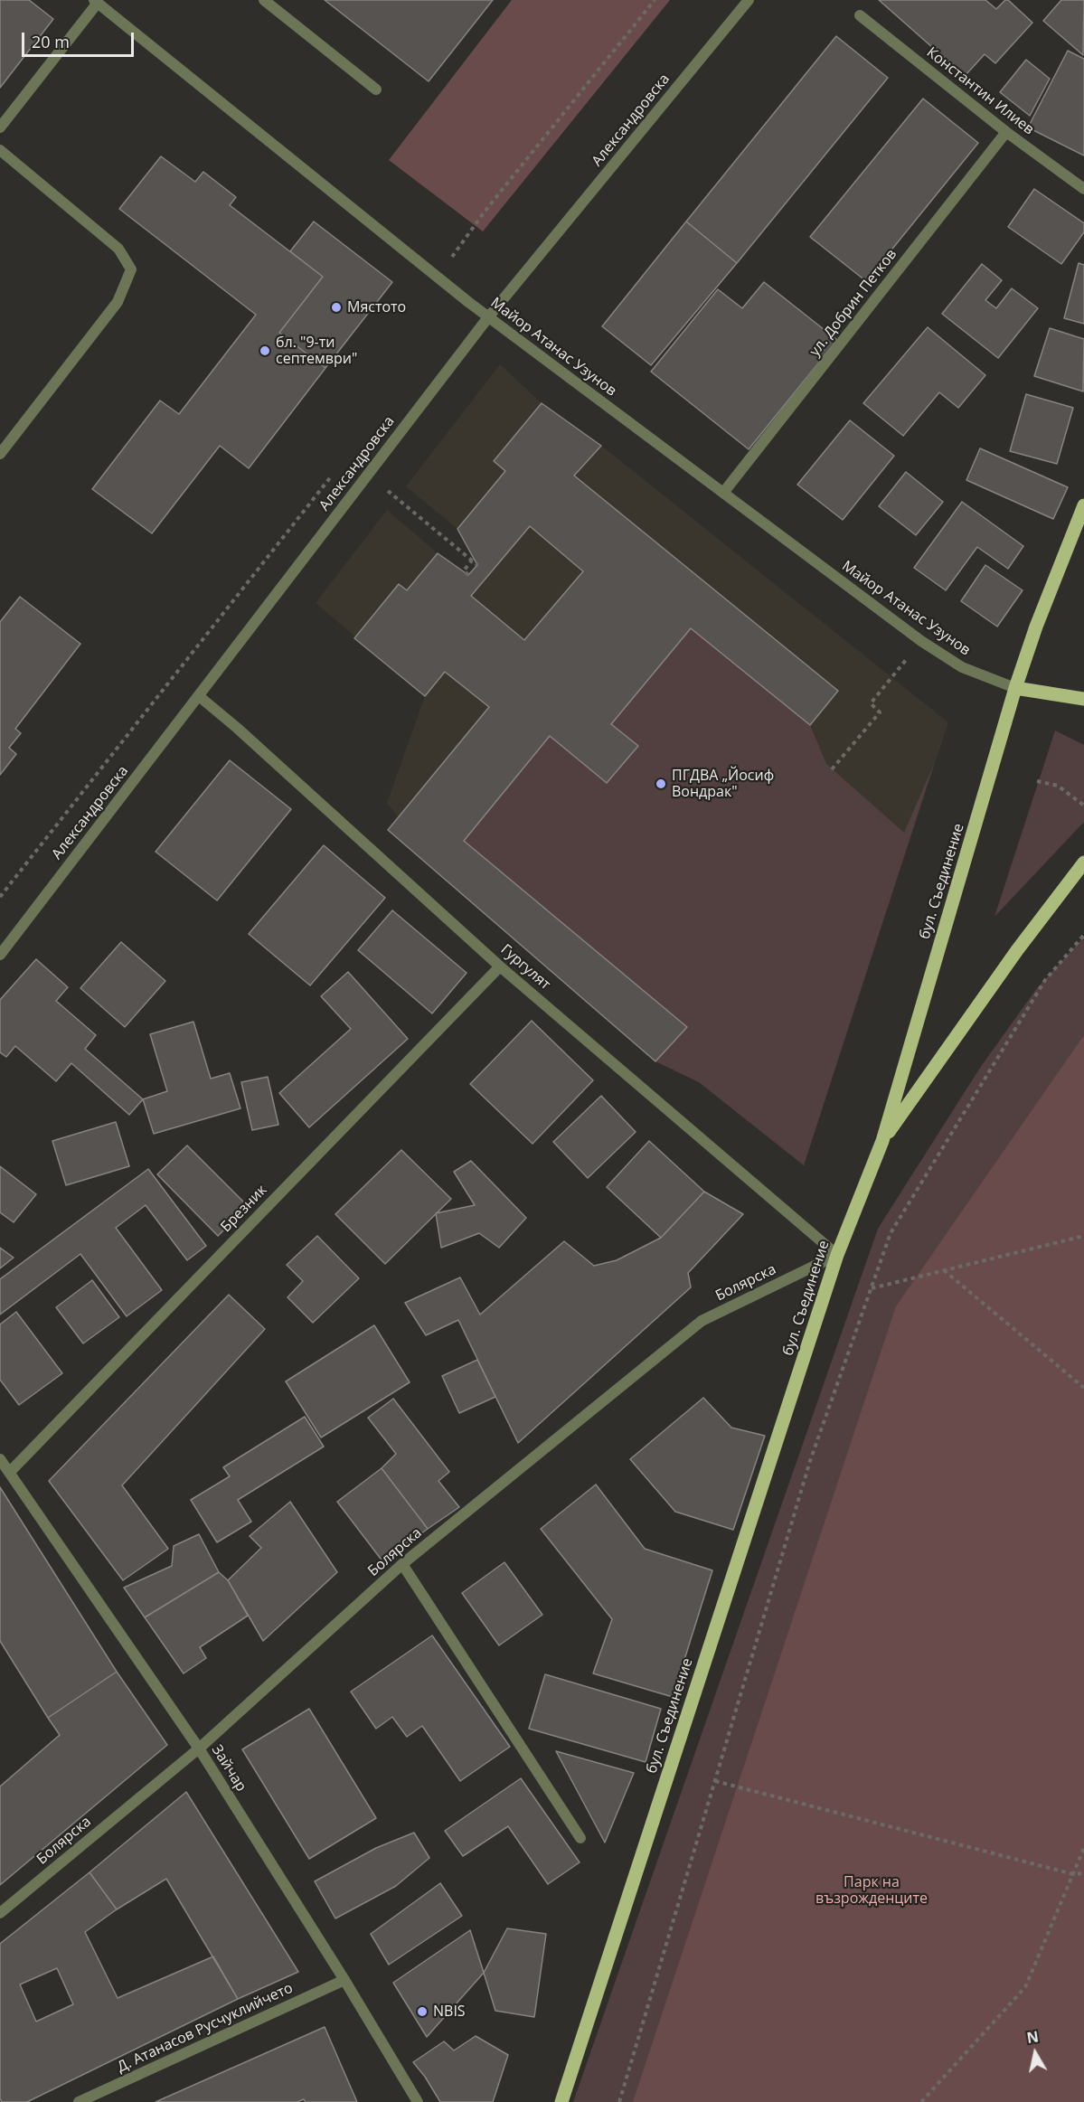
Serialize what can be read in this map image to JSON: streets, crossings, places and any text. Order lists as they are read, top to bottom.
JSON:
{
  "streets": {
    "main road": ["бул. Съединение"],
    "street": [
      "Константин Илиев",
      "Александровска",
      "ул. Добрин Петков",
      "Майор Атанас Узунов",
      "Гургулят",
      "Брезник",
      "Болярска",
      "Зайчар",
      "Д. Атанасов Русчуклийчето"
    ]
  },
  "crossings": [
    ["Константин Илиев", "ул. Добрин Петков"],
    ["Александровска", "Майор Атанас Узунов"],
    ["Александровска", "Гургулят"],
    ["ул. Добрин Петков", "Майор Атанас Узунов"],
    ["Майор Атанас Узунов", "бул. Съединение"],
    ["бул. Съединение", "Гургулят"],
    ["бул. Съединение", "Болярска"],
    ["Гургулят", "Брезник"],
    ["Гургулят", "Болярска"],
    ["Брезник", "Зайчар"],
    ["Болярска", "Зайчар"],
    ["Зайчар", "Д. Атанасов Русчуклийчето"]
  ],
  "parks": ["Парк на възрожденците"],
  "places": [
    "Мястото",
    "бл. \"9-ти септември\"",
    "ПГДВА „Йосиф Вондрак\"",
    "NBIS"
  ],
  "scale_bar": "20 m",
  "north": "top"
}
